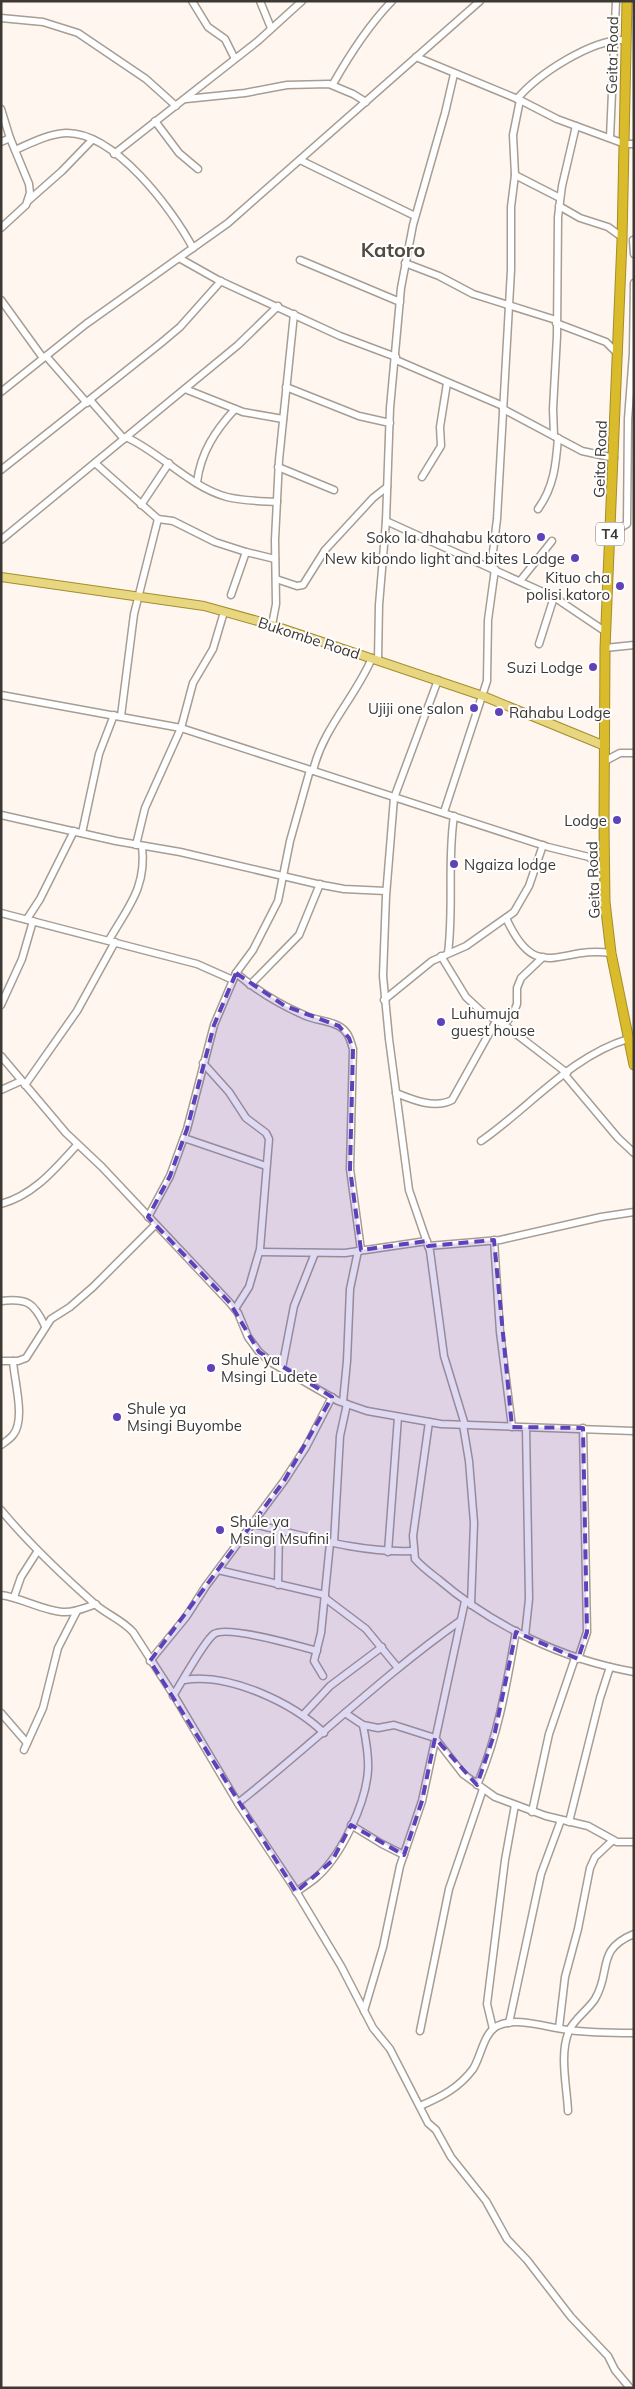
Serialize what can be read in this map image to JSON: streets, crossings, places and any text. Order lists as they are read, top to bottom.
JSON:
{
  "streets": {
    "highway": ["Geita Road", "T4"],
    "main road": ["Bukombe Road"]
  },
  "crossings": [
    ["Geita Road", "Bukombe Road"]
  ],
  "districts": ["Katoro"],
  "places": [
    "Soko la dhahabu katoro",
    "New kibondo light and bites Lodge",
    "Kituo cha polisi katoro",
    "Suzi Lodge",
    "Ujiji one salon",
    "Rahabu Lodge",
    "Lodge",
    "Ngaiza lodge",
    "Luhumuja guest house",
    "Shule ya Msingi Ludete",
    "Shule ya Msingi Buyombe",
    "Shule ya Msingi Msufini"
  ]
}
